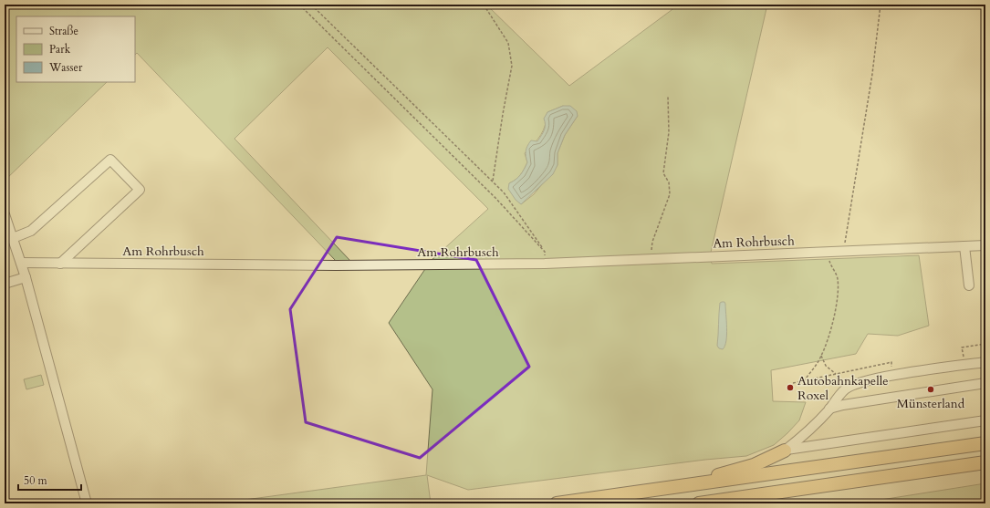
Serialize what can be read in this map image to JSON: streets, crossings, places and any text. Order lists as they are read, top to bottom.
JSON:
{
  "streets": {
    "street": ["Am Rohrbusch"]
  },
  "places": ["Autobahnkapelle Roxel", "Münsterland"],
  "legend": ["Straße", "Park", "Wasser"],
  "scale_bar": "50 m"
}
